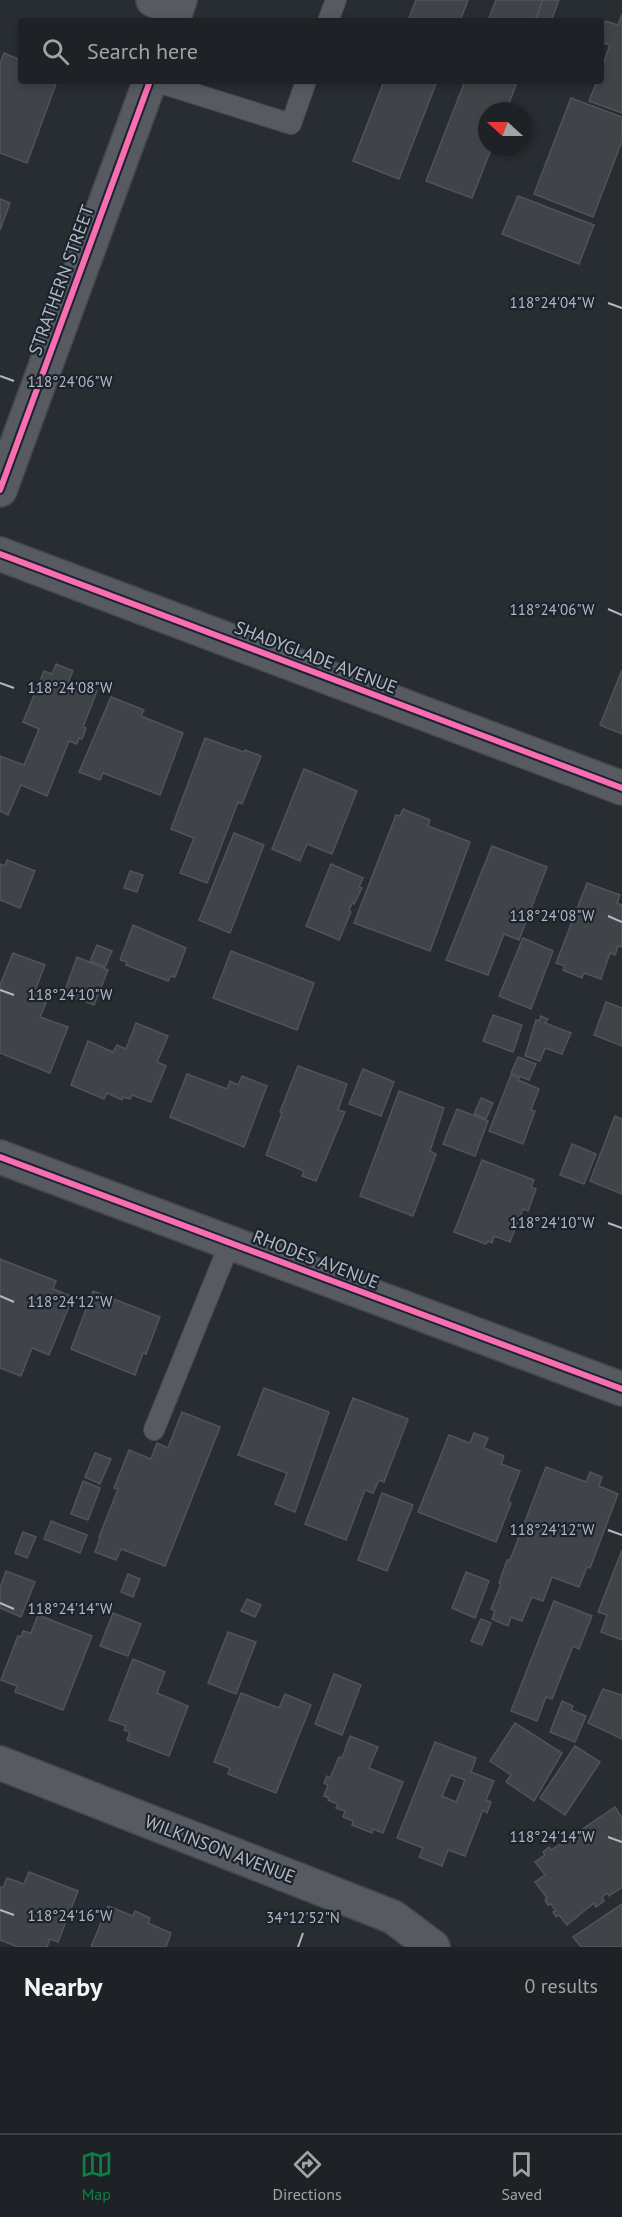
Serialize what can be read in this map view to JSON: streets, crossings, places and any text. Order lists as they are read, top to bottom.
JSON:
{
  "streets": {
    "street": [
      "STRATHERN STREET",
      "SHADYGLADE AVENUE",
      "RHODES AVENUE",
      "WILKINSON AVENUE"
    ]
  },
  "north": "left",
  "page": {
    "search": "Search here",
    "heading": ["Nearby", "0 results"],
    "nav": ["Map", "Directions", "Saved"]
  },
  "coordinates": [
    "118°24'04\"W",
    "118°24'06\"W",
    "118°24'08\"W",
    "118°24'10\"W",
    "118°24'12\"W",
    "118°24'14\"W",
    "118°24'16\"W",
    "34°12'52\"N"
  ]
}
